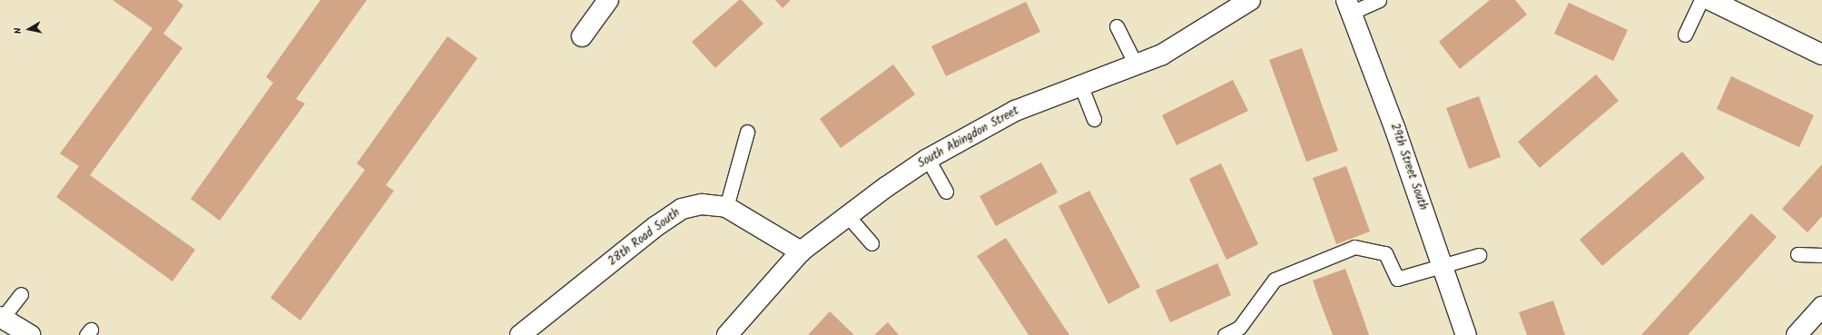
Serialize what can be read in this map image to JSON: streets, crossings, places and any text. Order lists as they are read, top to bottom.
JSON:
{
  "streets": {
    "street": ["South Abingdon Street", "29th Street South", "28th Road South"]
  },
  "crossings": [
    ["South Abingdon Street", "28th Road South"]
  ],
  "north": "left"
}
